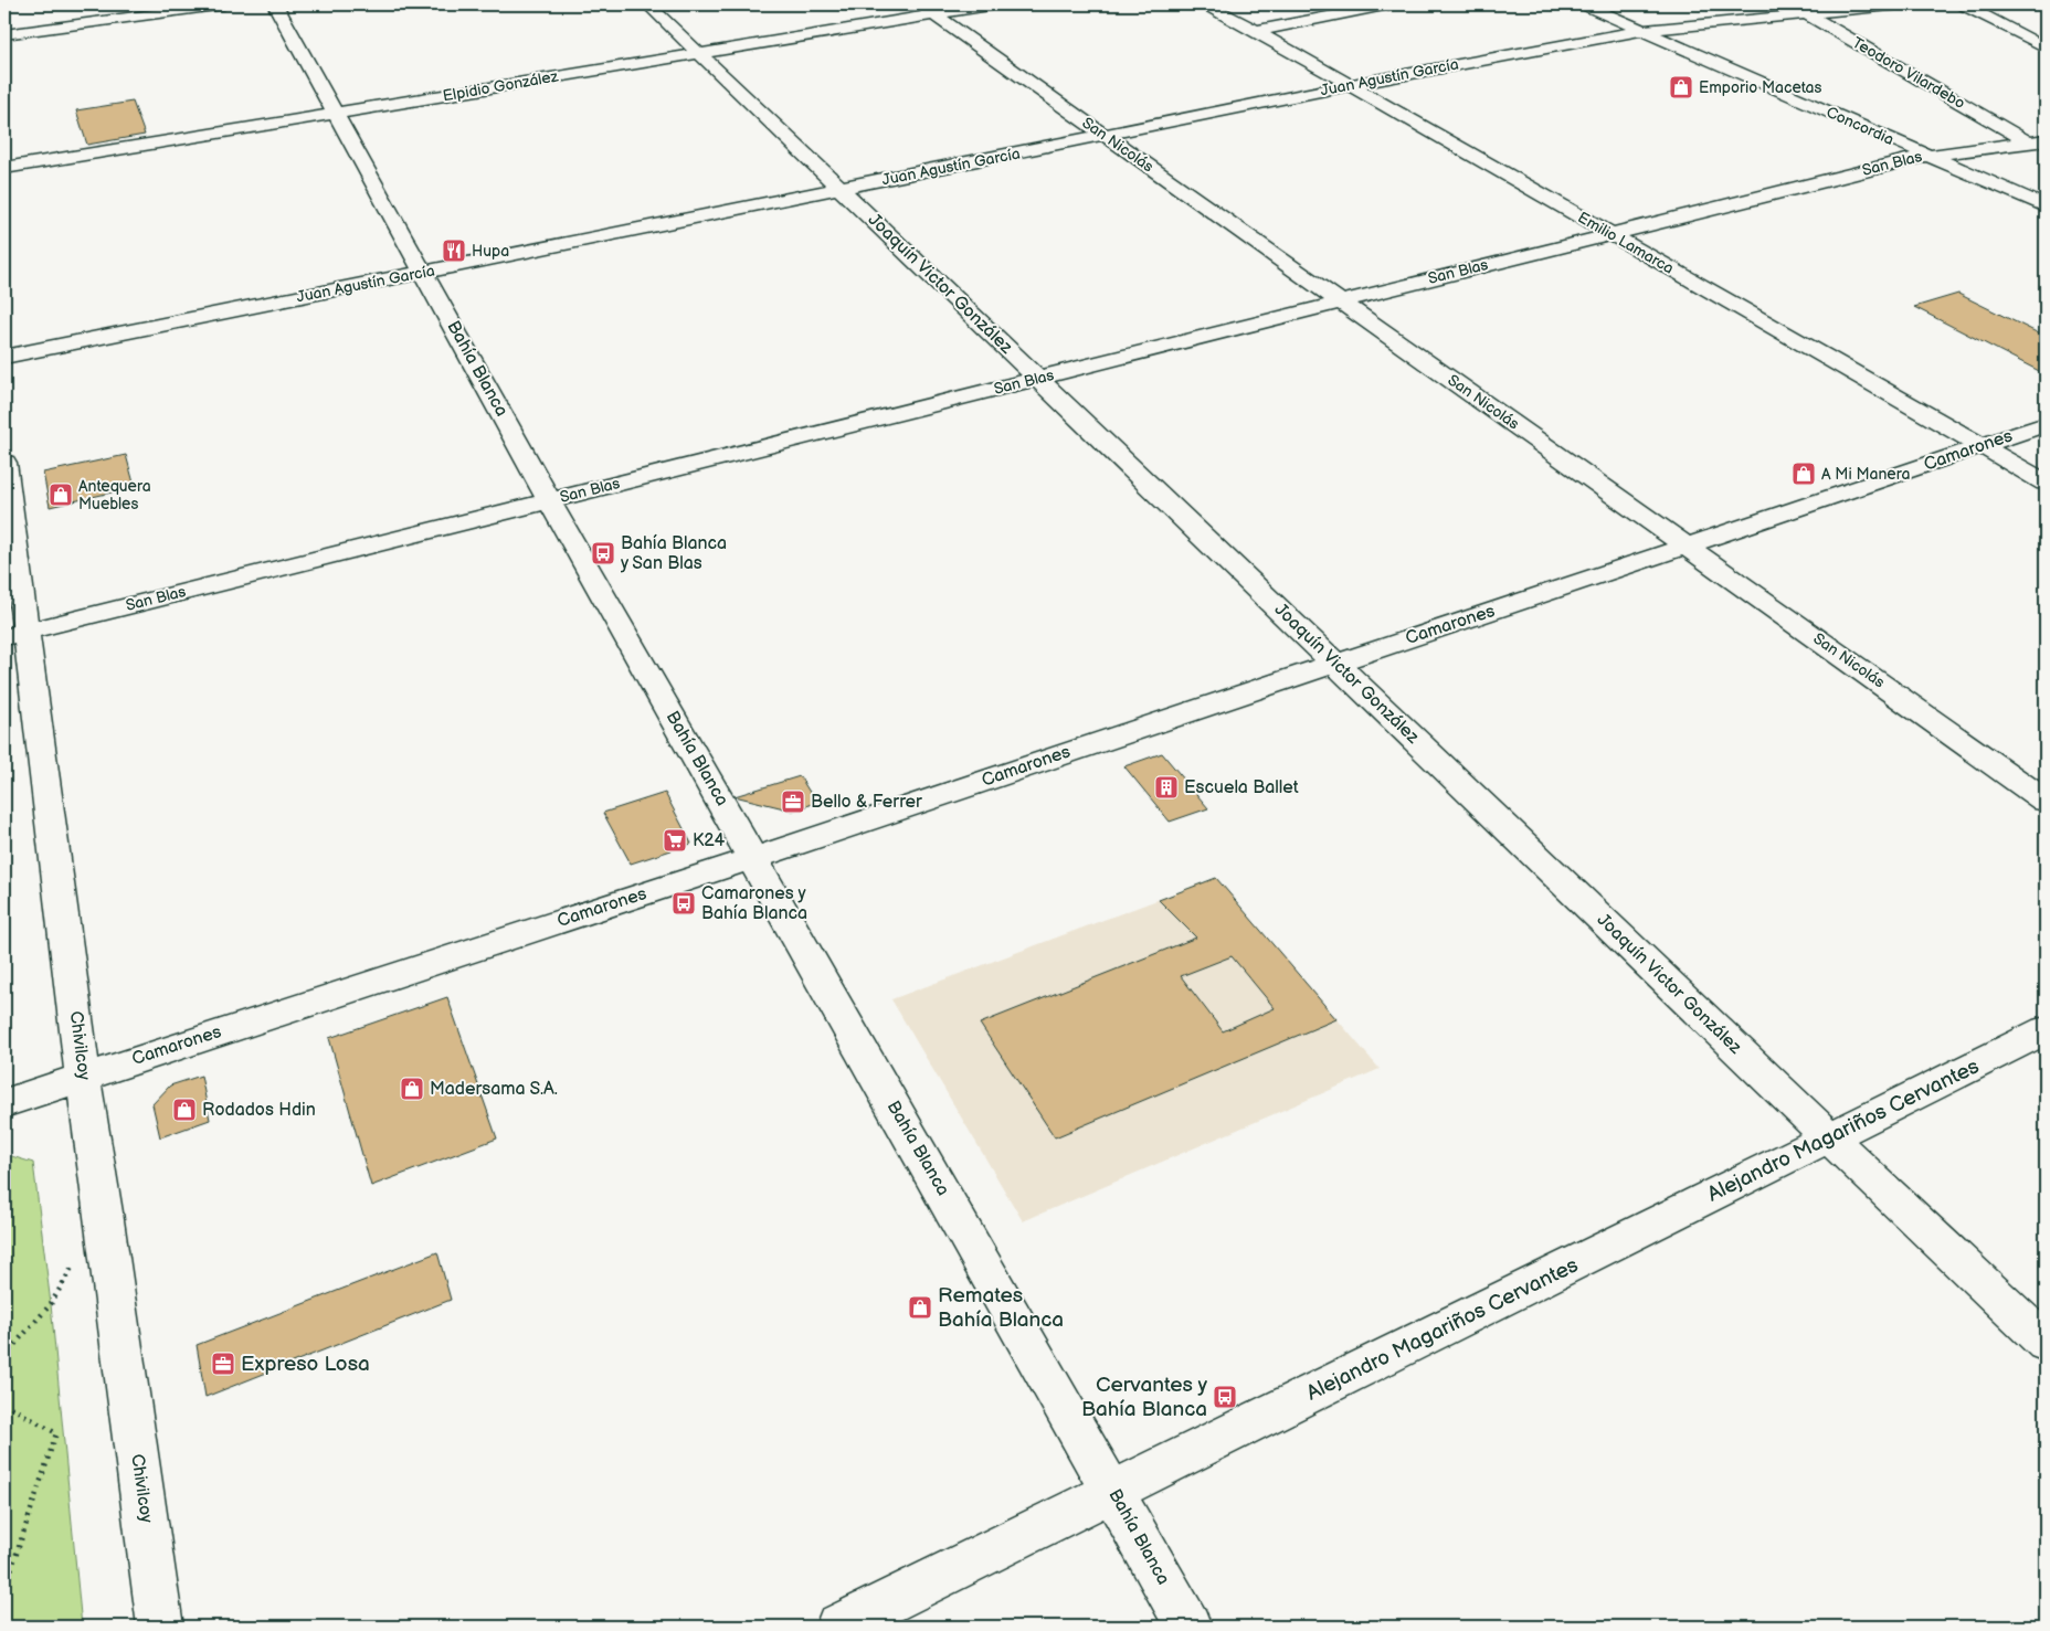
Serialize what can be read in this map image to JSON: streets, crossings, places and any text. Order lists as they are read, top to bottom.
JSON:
{
  "streets": {
    "street": [
      "Teodoro Vilardebo",
      "Juan Agustín García",
      "Elpidio González",
      "Concordia",
      "San Nicolás",
      "San Blas",
      "Emilio Lamarca",
      "Joaquín Victor González",
      "Bahía Blanca",
      "Camarones",
      "Chivilcoy",
      "Alejandro Magariños Cervantes"
    ]
  },
  "crossings": [
    ["Teodoro Vilardebo", "Juan Agustín García"],
    ["Teodoro Vilardebo", "San Blas"],
    ["Juan Agustín García", "Concordia"],
    ["Juan Agustín García", "San Nicolás"],
    ["Juan Agustín García", "Emilio Lamarca"],
    ["Juan Agustín García", "Joaquín Victor González"],
    ["Juan Agustín García", "Bahía Blanca"],
    ["Elpidio González", "San Nicolás"],
    ["Elpidio González", "Joaquín Victor González"],
    ["Elpidio González", "Bahía Blanca"],
    ["Concordia", "San Blas"],
    ["San Nicolás", "San Blas"],
    ["San Nicolás", "Camarones"],
    ["San Blas", "Emilio Lamarca"],
    ["San Blas", "Joaquín Victor González"],
    ["San Blas", "Bahía Blanca"],
    ["San Blas", "Chivilcoy"],
    ["Emilio Lamarca", "Camarones"],
    ["Joaquín Victor González", "Camarones"],
    ["Joaquín Victor González", "Alejandro Magariños Cervantes"],
    ["Bahía Blanca", "Camarones"],
    ["Bahía Blanca", "Alejandro Magariños Cervantes"],
    ["Camarones", "Chivilcoy"]
  ],
  "places": {
    "shop": [
      "Emporio Macetas",
      "A Mi Manera",
      "Antequera Muebles",
      "Madersama S.A.",
      "Rodados Hdin",
      "Remates Bahía Blanca"
    ],
    "restaurant": ["Hupa"],
    "bus stop": ["Bahía Blanca y San Blas", "Camarones y Bahía Blanca", "Cervantes y Bahía Blanca"],
    "building": ["Escuela Ballet"],
    "office": ["Bello & Ferrer", "Expreso Losa"],
    "supermarket": ["K24"]
  }
}
